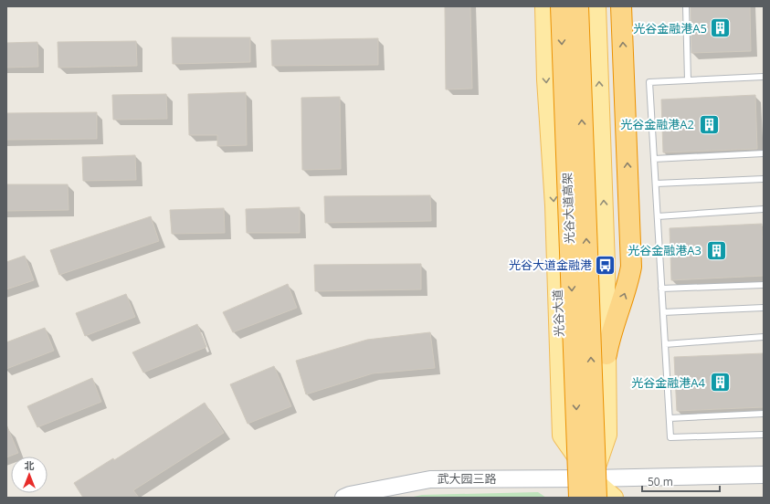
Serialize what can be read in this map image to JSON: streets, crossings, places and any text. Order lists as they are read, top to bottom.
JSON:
{
  "streets": {
    "highway": ["光谷大道高架"],
    "main road": ["光谷大道"],
    "street": ["武大园三路"]
  },
  "crossings": [
    ["光谷大道高架", "光谷大道"],
    ["光谷大道高架", "武大园三路"],
    ["光谷大道", "武大园三路"]
  ],
  "places": {
    "building": [
      "光谷金融港A5",
      "光谷金融港A2",
      "光谷金融港A3",
      "光谷金融港A4"
    ],
    "bus stop": ["光谷大道金融港"]
  },
  "scale_bar": "50 m",
  "north": "top"
}
